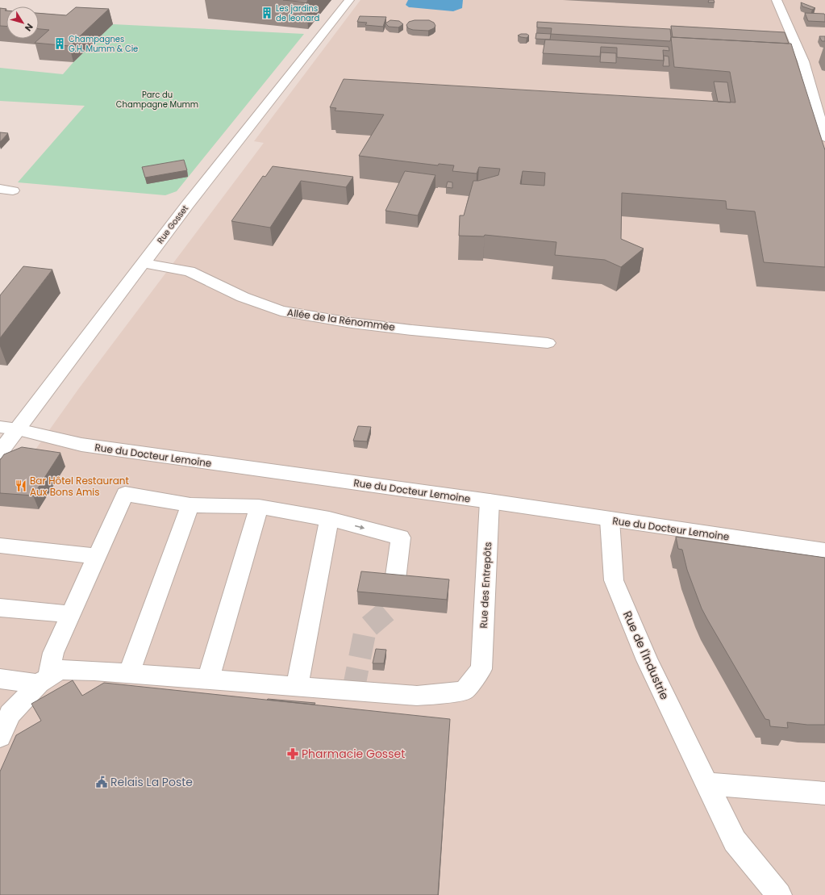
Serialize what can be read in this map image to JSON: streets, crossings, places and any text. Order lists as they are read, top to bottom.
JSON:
{
  "streets": {
    "street": [
      "Rue Gosset",
      "Allée de la Rénommée",
      "Rue du Docteur Lemoine",
      "Rue des Entrepôts",
      "Rue de l'Industrie"
    ]
  },
  "crossings": [
    ["Rue Gosset", "Allée de la Rénommée"],
    ["Rue Gosset", "Rue du Docteur Lemoine"],
    ["Rue du Docteur Lemoine", "Rue des Entrepôts"],
    ["Rue du Docteur Lemoine", "Rue de l'Industrie"]
  ],
  "parks": ["Parc du Champagne Mumm"],
  "places": {
    "building": ["Les jardins de leonard", "Champagnes G.H. Mumm & Cie"],
    "restaurant": ["Bar Hôtel Restaurant Aux Bons Amis"],
    "pharmacy": ["Pharmacie Gosset"],
    "public building": ["Relais La Poste"]
  },
  "north": "bottom right"
}
